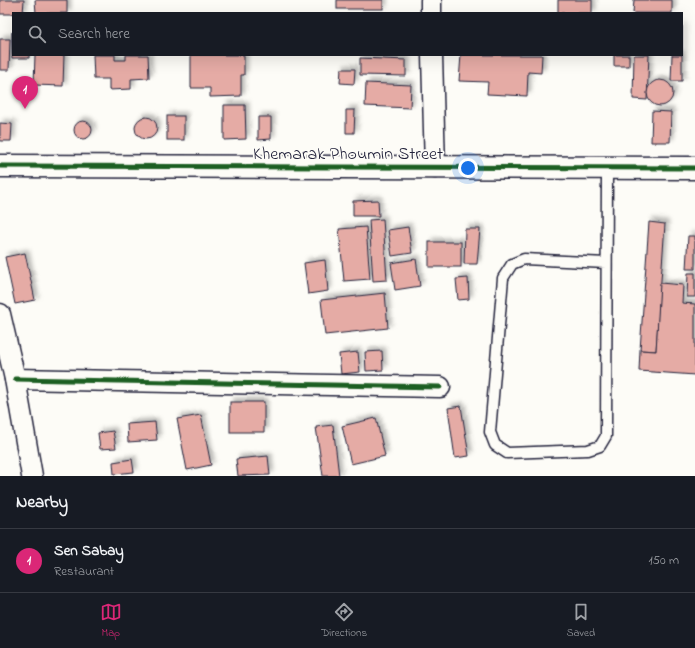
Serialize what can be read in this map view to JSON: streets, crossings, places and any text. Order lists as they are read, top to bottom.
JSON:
{
  "streets": {
    "street": ["Khemarak Phoumin Street"]
  },
  "page": {
    "search": "Search here",
    "pins": "1",
    "heading": "Nearby",
    "list": [
      {
        "mark": "1",
        "name": "Sen Sabay",
        "note": "Restaurant",
        "value": "150 m"
      }
    ],
    "nav": ["Map", "Directions", "Saved"]
  }
}
